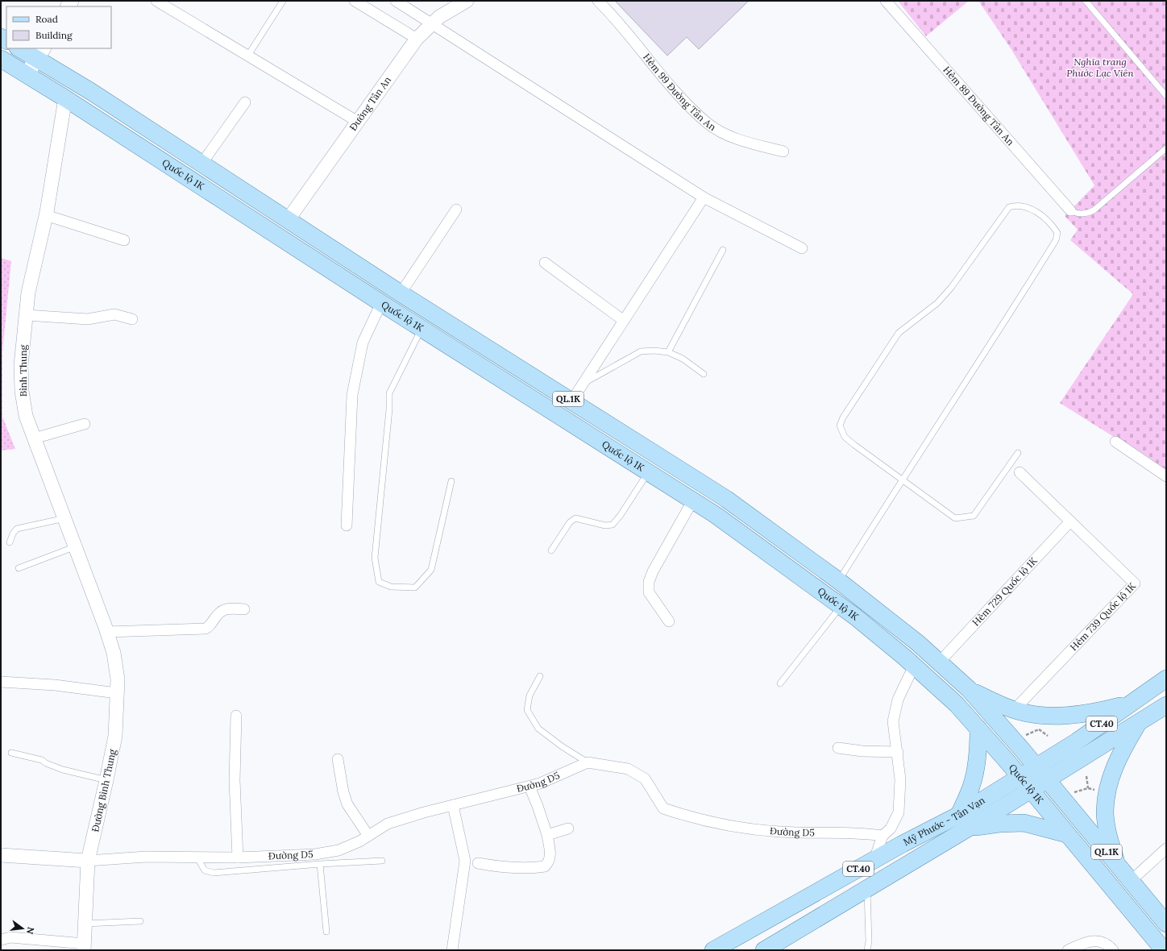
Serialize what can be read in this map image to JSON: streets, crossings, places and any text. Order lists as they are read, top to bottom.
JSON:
{
  "streets": {
    "main road": [
      "Quốc lộ 1K",
      "QL.1K",
      "CT.40",
      "Mỹ Phước - Tân Vạn"
    ],
    "street": [
      "Hẻm 99 Đường Tân An",
      "Đường Tân An",
      "Hẻm 89 Đường Tân An",
      "Bình Thung",
      "Hẻm 729 Quốc lộ 1K",
      "Hẻm 739 Quốc lộ 1K",
      "Đường D5",
      "Đường Bình Thung"
    ]
  },
  "crossings": [
    ["Đường Tân An", "Quốc lộ 1K"],
    ["Quốc lộ 1K", "Bình Thung"],
    ["Quốc lộ 1K", "Hẻm 729 Quốc lộ 1K"],
    ["Quốc lộ 1K", "Mỹ Phước - Tân Vạn"],
    ["Bình Thung", "Đường Bình Thung"],
    ["Hẻm 729 Quốc lộ 1K", "Hẻm 739 Quốc lộ 1K"],
    ["Đường D5", "Đường Bình Thung"]
  ],
  "parks": ["Nghĩa trang Phước Lạc Viên"],
  "legend": ["Road", "Building"],
  "north": "right"
}
